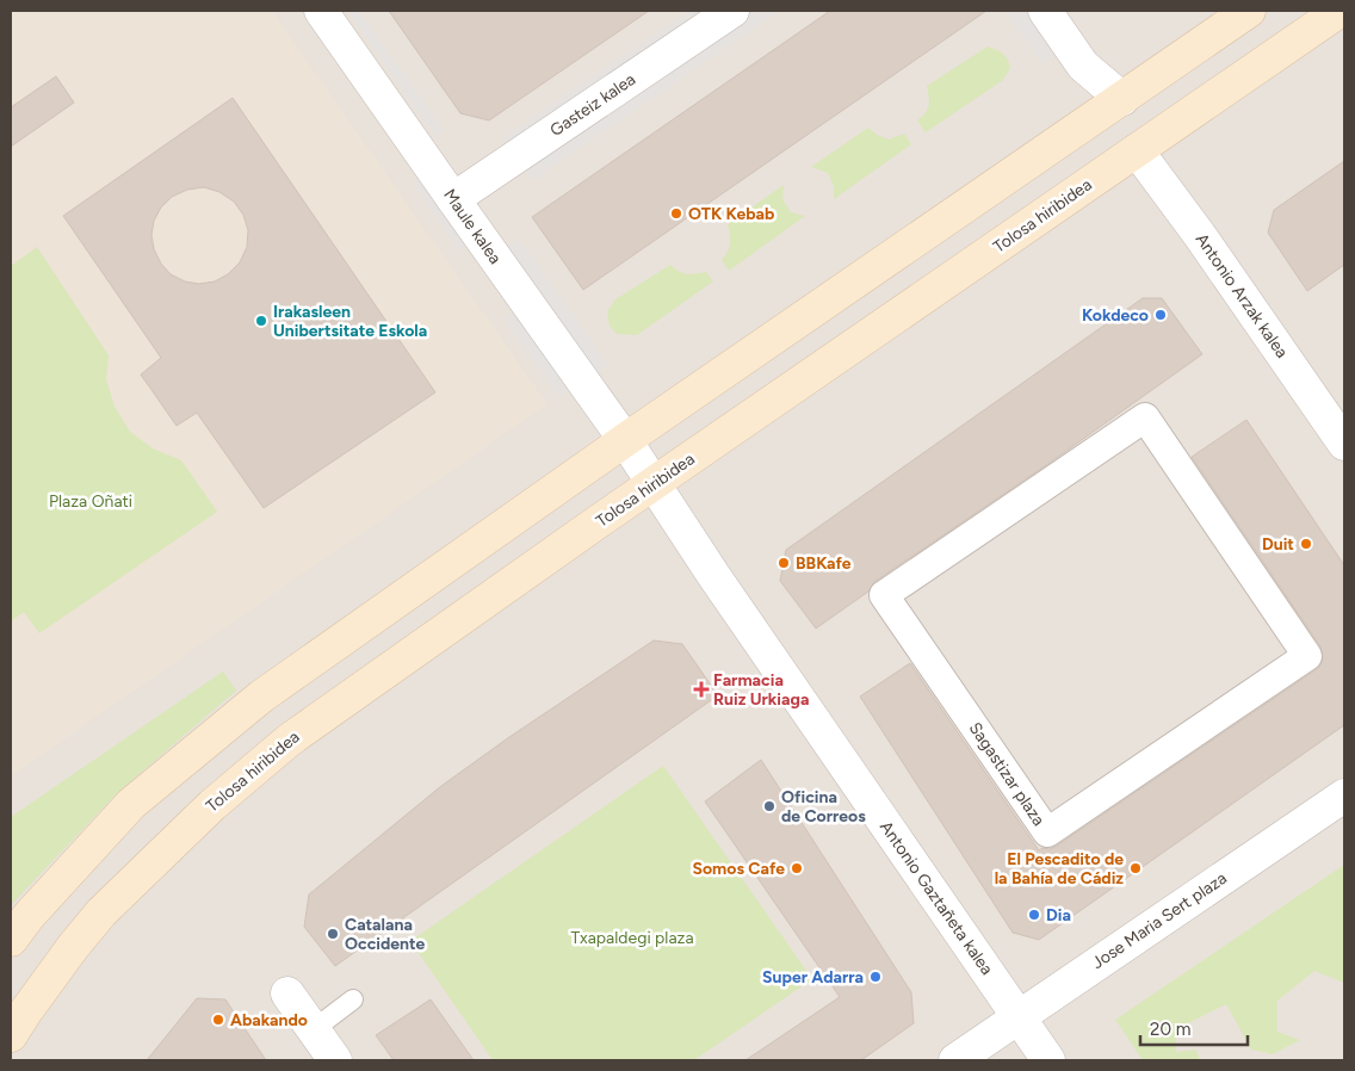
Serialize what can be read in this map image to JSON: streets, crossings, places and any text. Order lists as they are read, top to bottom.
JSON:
{
  "streets": {
    "main road": ["Tolosa hiribidea"],
    "street": [
      "Gasteiz kalea",
      "Maule kalea",
      "Antonio Arzak kalea",
      "Sagastizar plaza",
      "Antonio Gaztañeta kalea",
      "Jose Maria Sert plaza"
    ]
  },
  "crossings": [
    ["Gasteiz kalea", "Maule kalea"],
    ["Tolosa hiribidea", "Maule kalea"],
    ["Tolosa hiribidea", "Antonio Arzak kalea"],
    ["Tolosa hiribidea", "Antonio Gaztañeta kalea"],
    ["Maule kalea", "Antonio Gaztañeta kalea"],
    ["Antonio Gaztañeta kalea", "Jose Maria Sert plaza"]
  ],
  "parks": ["Plaza Oñati", "Txapaldegi plaza"],
  "places": {
    "other": [
      "OTK Kebab",
      "Kokdeco",
      "Irakasleen Unibertsitate Eskola",
      "Duit",
      "BBKafe",
      "Oficina de Correos",
      "Somos Cafe",
      "El Pescadito de la Bahía de Cádiz",
      "Dia",
      "Catalana Occidente",
      "Super Adarra",
      "Abakando"
    ],
    "health": ["Farmacia Ruiz Urkiaga"]
  },
  "scale_bar": "20 m"
}
